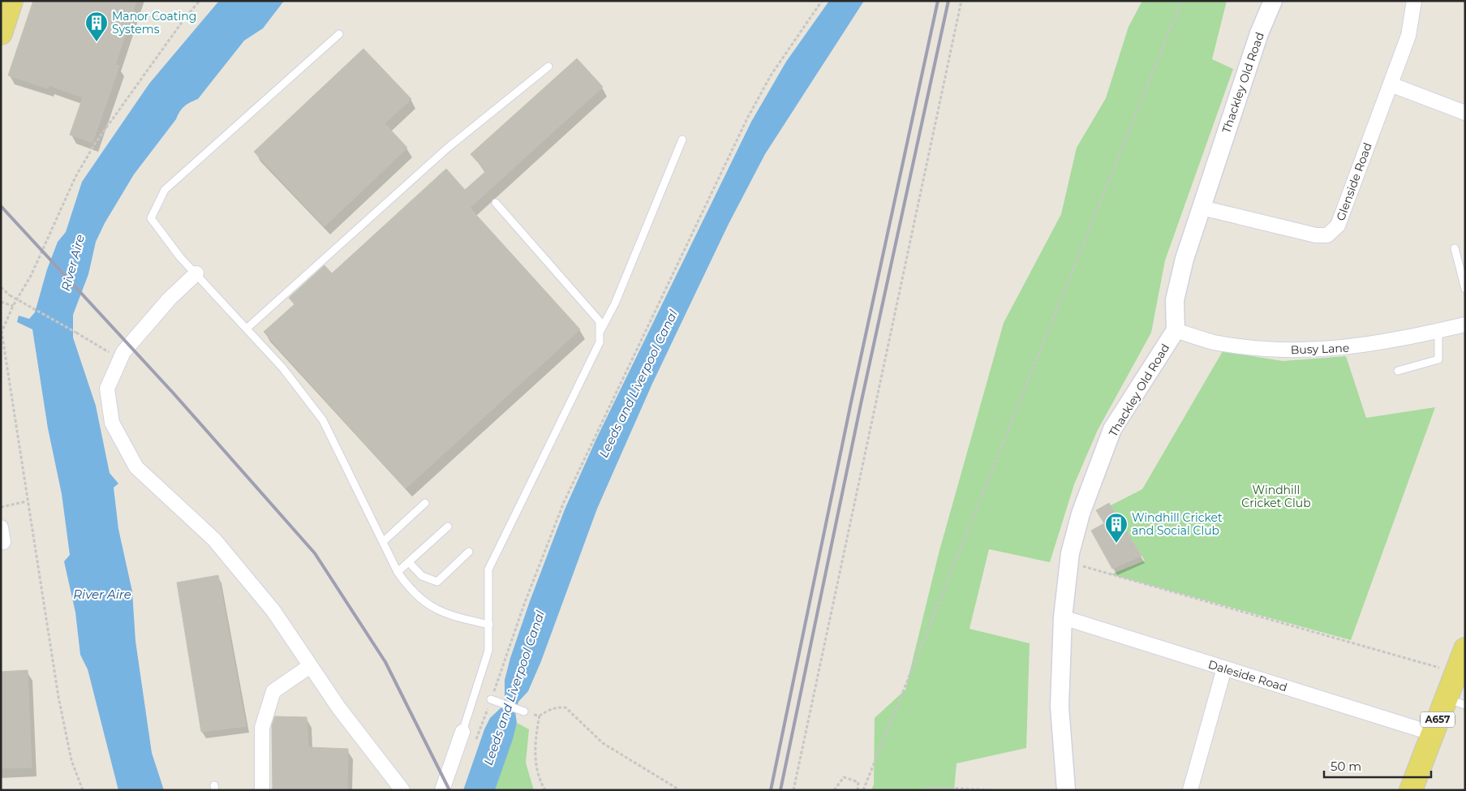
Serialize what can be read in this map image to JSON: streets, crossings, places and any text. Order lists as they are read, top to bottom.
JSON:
{
  "streets": {
    "main road": ["A657"],
    "street": [
      "Thackley Old Road",
      "Glenside Road",
      "Busy Lane",
      "Daleside Road"
    ]
  },
  "crossings": [
    ["Thackley Old Road", "Glenside Road"],
    ["Thackley Old Road", "Busy Lane"],
    ["Thackley Old Road", "Daleside Road"],
    ["Daleside Road", "A657"]
  ],
  "water": ["River Aire", "Leeds and Liverpool Canal"],
  "parks": ["Windhill Cricket Club"],
  "places": {
    "building": ["Manor Coating Systems", "Windhill Cricket and Social Club"]
  },
  "scale_bar": "50 m"
}
